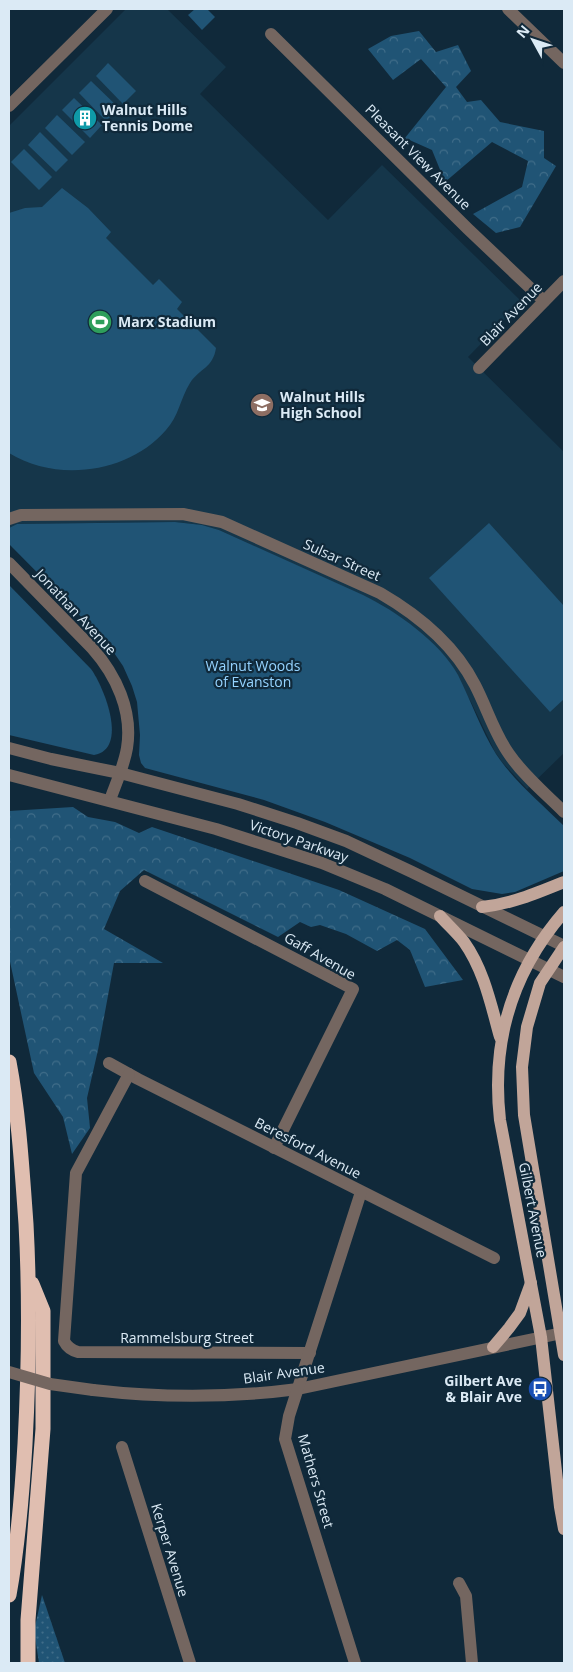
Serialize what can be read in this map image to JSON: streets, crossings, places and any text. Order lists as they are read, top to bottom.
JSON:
{
  "streets": {
    "main road": ["Gilbert Avenue"],
    "street": [
      "Pleasant View Avenue",
      "Blair Avenue",
      "Sulsar Street",
      "Jonathan Avenue",
      "Victory Parkway",
      "Gaff Avenue",
      "Beresford Avenue",
      "Rammelsburg Street",
      "Mathers Street",
      "Kerper Avenue"
    ]
  },
  "crossings": [
    ["Pleasant View Avenue", "Blair Avenue"],
    ["Blair Avenue", "Gilbert Avenue"],
    ["Blair Avenue", "Mathers Street"],
    ["Jonathan Avenue", "Victory Parkway"],
    ["Victory Parkway", "Gilbert Avenue"],
    ["Gaff Avenue", "Beresford Avenue"],
    ["Beresford Avenue", "Rammelsburg Street"],
    ["Beresford Avenue", "Mathers Street"],
    ["Rammelsburg Street", "Mathers Street"]
  ],
  "parks": ["Walnut Woods of Evanston"],
  "places": {
    "building": ["Walnut Hills Tennis Dome"],
    "sports": ["Marx Stadium"],
    "school or university": ["Walnut Hills High School"],
    "bus stop": ["Gilbert Ave & Blair Ave"]
  },
  "north": "top left"
}
